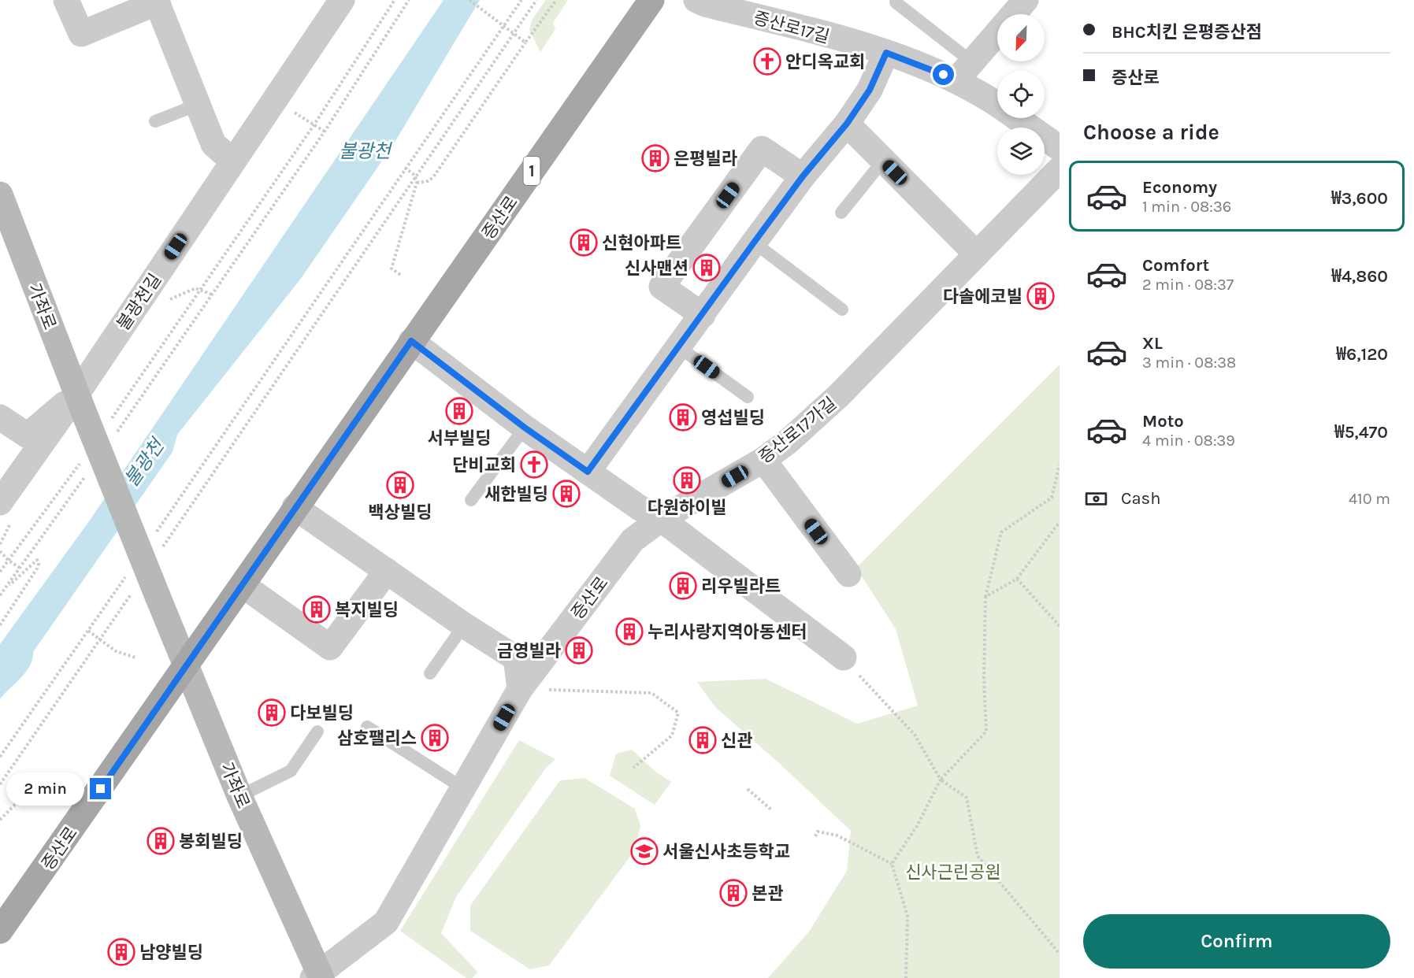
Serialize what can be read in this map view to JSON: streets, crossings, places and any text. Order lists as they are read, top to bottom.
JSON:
{
  "streets": {
    "main road": ["1", "증산로", "가좌로"],
    "street": ["증산로17길", "불광천길", "증산로17가길"]
  },
  "crossings": [
    ["증산로", "가좌로"],
    ["증산로", "증산로17가길"],
    ["불광천길", "가좌로"]
  ],
  "water": ["불광천"],
  "parks": ["신사근린공원"],
  "places": {
    "church": ["안디옥교회", "단비교회"],
    "building": [
      "은평빌라",
      "신현아파트",
      "신사맨션",
      "다솔에코빌",
      "서부빌딩",
      "영섭빌딩",
      "다원하이빌",
      "백상빌딩",
      "새한빌딩",
      "리우빌라트",
      "복지빌딩",
      "누리사랑지역아동센터",
      "금영빌라",
      "다보빌딩",
      "삼호팰리스",
      "신관",
      "봉회빌딩",
      "본관",
      "남양빌딩"
    ],
    "school or university": ["서울신사초등학교"]
  },
  "north": "bottom left",
  "page": {
    "banner": ["BHC치킨 은평증산점", "증산로"],
    "heading": "Choose a ride",
    "list": [
      {
        "name": "Economy",
        "note": "1 min · 08:36",
        "value": "₩3,600"
      },
      {
        "name": "Comfort",
        "note": "2 min · 08:37",
        "value": "₩4,860"
      },
      {
        "name": "XL",
        "note": "3 min · 08:38",
        "value": "₩6,120"
      },
      {
        "name": "Moto",
        "note": "4 min · 08:39",
        "value": "₩5,470"
      }
    ],
    "pay": ["Cash", "410 m"],
    "bubble": "2 min",
    "buttons": "Confirm"
  }
}
